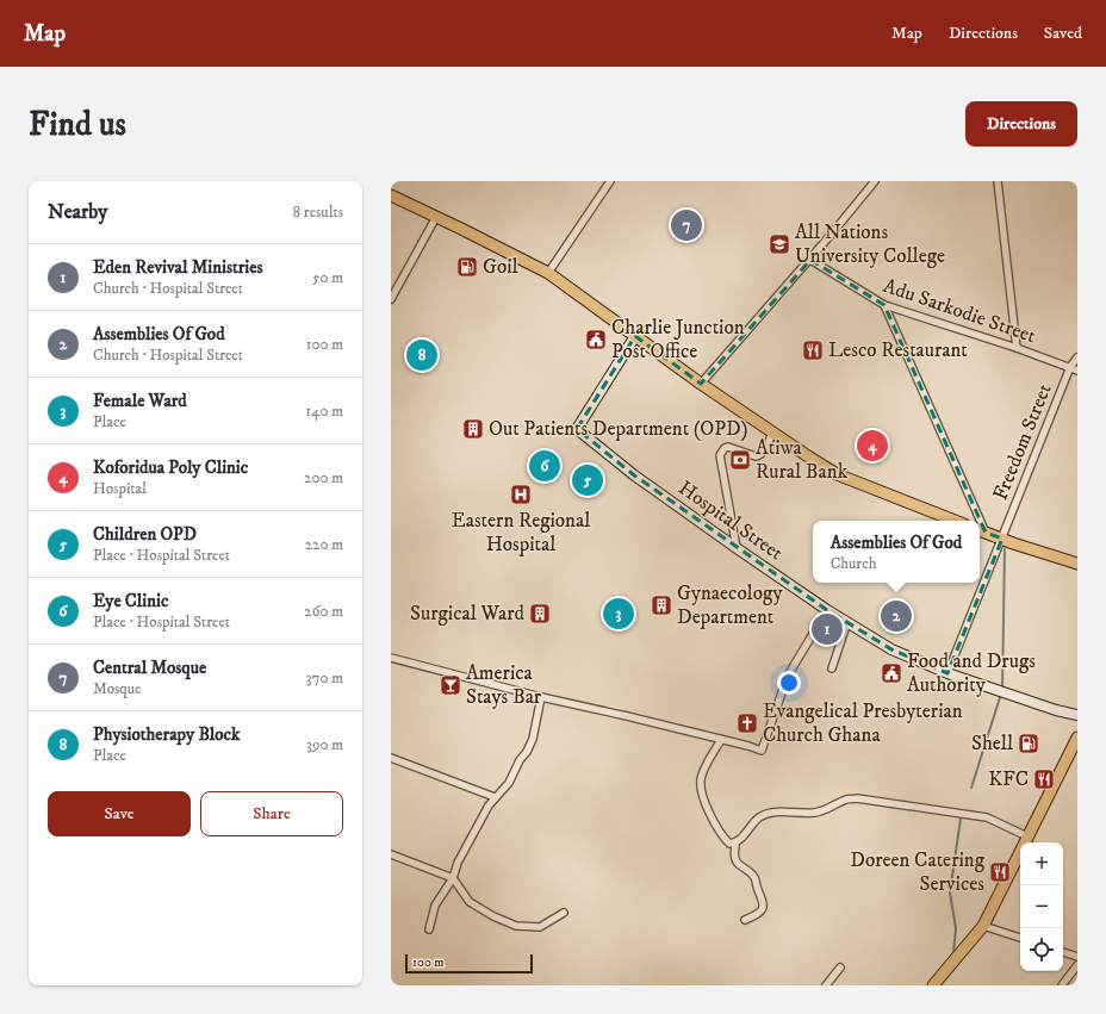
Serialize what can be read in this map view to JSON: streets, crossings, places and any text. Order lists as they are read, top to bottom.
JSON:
{
  "streets": {
    "street": ["Adu Sarkodie Street", "Freedom Street", "Hospital Street"]
  },
  "crossings": [
    ["Adu Sarkodie Street", "Freedom Street"],
    ["Freedom Street", "Hospital Street"]
  ],
  "places": {
    "school or university": ["All Nations University College"],
    "fuel station": ["Goil", "Shell"],
    "public building": ["Charlie Junction Post Office", "Food and Drugs Authority"],
    "restaurant": ["Lesco Restaurant", "KFC", "Doreen Catering Services"],
    "building": ["Out Patients Department (OPD)", "Gynaecology Department", "Surgical Ward"],
    "bank": ["Atiwa Rural Bank"],
    "hospital": ["Eastern Regional Hospital"],
    "bar": ["America Stays Bar"],
    "church": ["Evangelical Presbyterian Church Ghana"]
  },
  "scale_bar": "100 m",
  "page": {
    "header": "Map",
    "nav": ["Map", "Directions", "Saved"],
    "buttons": [
      "Directions",
      ["Save", "Share"]
    ],
    "title": "Find us",
    "heading": ["Nearby", "8 results"],
    "pins": [
      "7",
      "8",
      "4",
      "6",
      "5",
      "3",
      "2",
      "1"
    ],
    "list": [
      {
        "mark": "1",
        "name": "Eden Revival Ministries",
        "note": "Church · Hospital Street",
        "value": "50 m"
      },
      {
        "mark": "2",
        "name": "Assemblies Of God",
        "note": "Church · Hospital Street",
        "value": "100 m"
      },
      {
        "mark": "3",
        "name": "Female Ward",
        "note": "Place",
        "value": "140 m"
      },
      {
        "mark": "4",
        "name": "Koforidua Poly Clinic",
        "note": "Hospital",
        "value": "200 m"
      },
      {
        "mark": "5",
        "name": "Children OPD",
        "note": "Place · Hospital Street",
        "value": "220 m"
      },
      {
        "mark": "6",
        "name": "Eye Clinic",
        "note": "Place · Hospital Street",
        "value": "260 m"
      },
      {
        "mark": "7",
        "name": "Central Mosque",
        "note": "Mosque",
        "value": "370 m"
      },
      {
        "mark": "8",
        "name": "Physiotherapy Block",
        "note": "Place",
        "value": "390 m"
      }
    ],
    "popup": ["Assemblies Of God", "Church"],
    "map_buttons": ["+", "−"],
    "scale": "100 m"
  }
}
